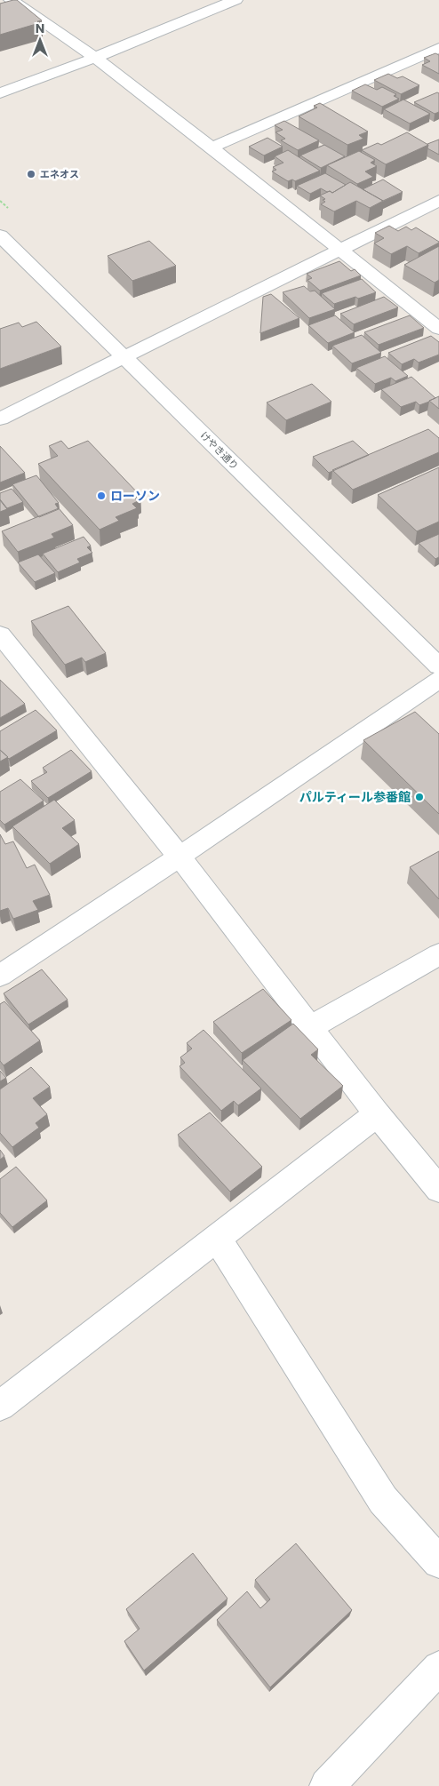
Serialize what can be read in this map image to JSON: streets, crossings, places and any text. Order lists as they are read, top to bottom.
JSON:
{
  "streets": {
    "street": ["けやき通り"]
  },
  "places": ["エネオス", "ローソン", "パルティール参番館"],
  "north": "top"
}
